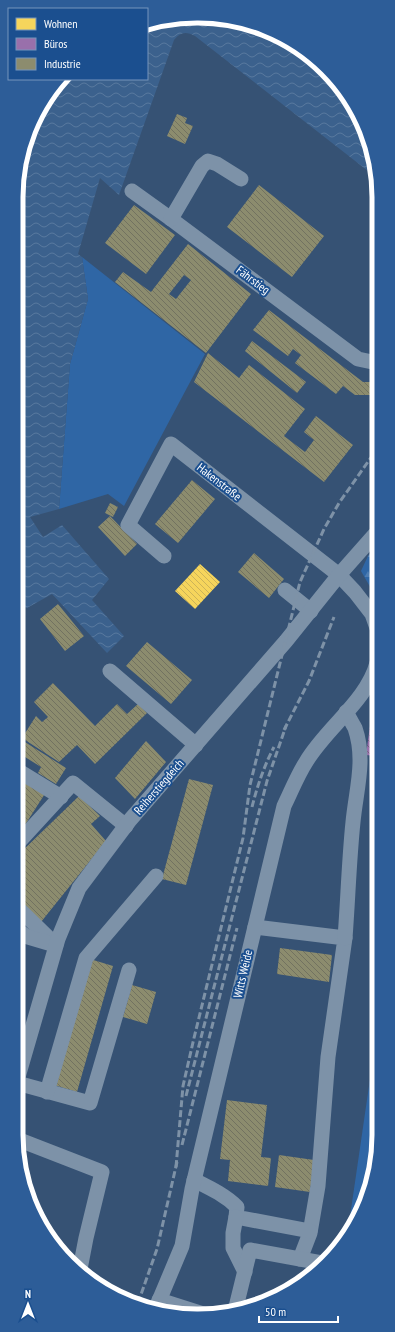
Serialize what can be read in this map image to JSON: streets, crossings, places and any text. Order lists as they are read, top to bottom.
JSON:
{
  "streets": {
    "street": [
      "Fährstieg",
      "Hakenstraße",
      "Reiherstiegdeich",
      "Witts Weide"
    ]
  },
  "crossings": [
    ["Hakenstraße", "Reiherstiegdeich"]
  ],
  "legend": ["Wohnen", "Büros", "Industrie"],
  "scale_bar": "50 m",
  "north": "top"
}
